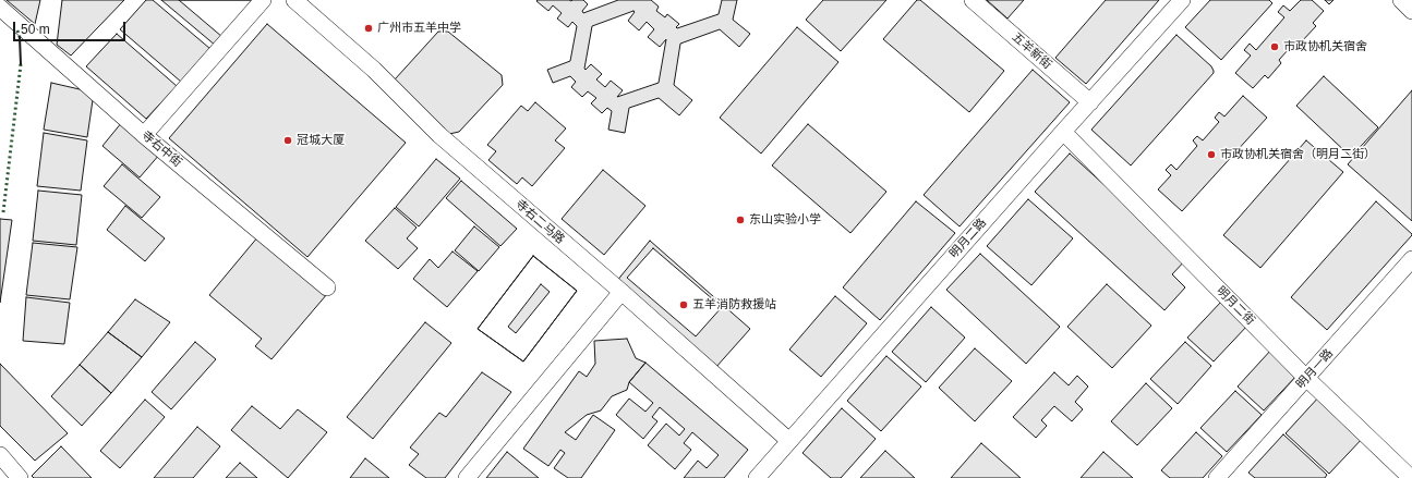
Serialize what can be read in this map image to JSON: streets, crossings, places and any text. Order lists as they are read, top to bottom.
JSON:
{
  "streets": {
    "street": [
      "五羊新街",
      "寺右中街",
      "寺右二马路",
      "明月二路",
      "明月二街",
      "明月一路"
    ]
  },
  "crossings": [
    ["五羊新街", "明月二路"],
    ["寺右二马路", "明月二路"],
    ["明月二路", "明月二街"],
    ["明月二街", "明月一路"]
  ],
  "places": [
    "广州市五羊中学",
    "市政协机关宿舍",
    "冠城大厦",
    "市政协机关宿舍（明月二街）",
    "东山实验小学",
    "五羊消防救援站"
  ],
  "scale_bar": "50 m"
}
